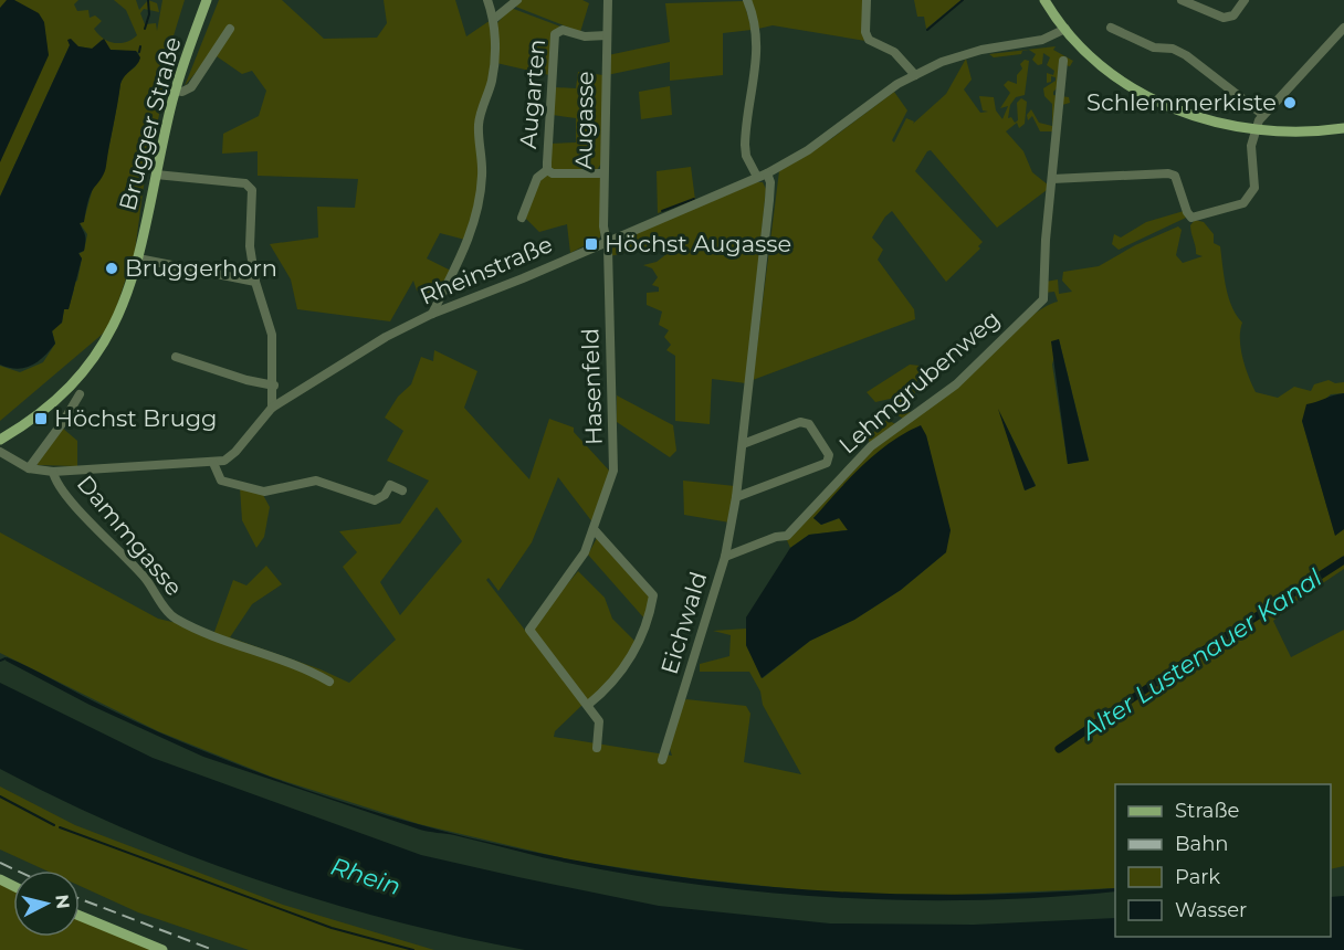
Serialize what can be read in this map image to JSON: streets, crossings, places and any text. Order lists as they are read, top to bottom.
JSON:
{
  "streets": {
    "main road": ["Brugger Straße"],
    "street": [
      "Augarten",
      "Augasse",
      "Rheinstraße",
      "Lehmgrubenweg",
      "Hasenfeld",
      "Dammgasse",
      "Eichwald"
    ]
  },
  "crossings": [
    ["Augarten", "Augasse"],
    ["Augasse", "Rheinstraße"],
    ["Augasse", "Hasenfeld"],
    ["Rheinstraße", "Hasenfeld"],
    ["Rheinstraße", "Dammgasse"],
    ["Rheinstraße", "Eichwald"],
    ["Lehmgrubenweg", "Eichwald"]
  ],
  "water": ["Alter Lustenauer Kanal", "Rhein"],
  "places": {
    "other": ["Schlemmerkiste", "Bruggerhorn"],
    "transit": ["Höchst Augasse", "Höchst Brugg"]
  },
  "legend": [
    "Straße",
    "Bahn",
    "Park",
    "Wasser"
  ],
  "north": "right"
}
